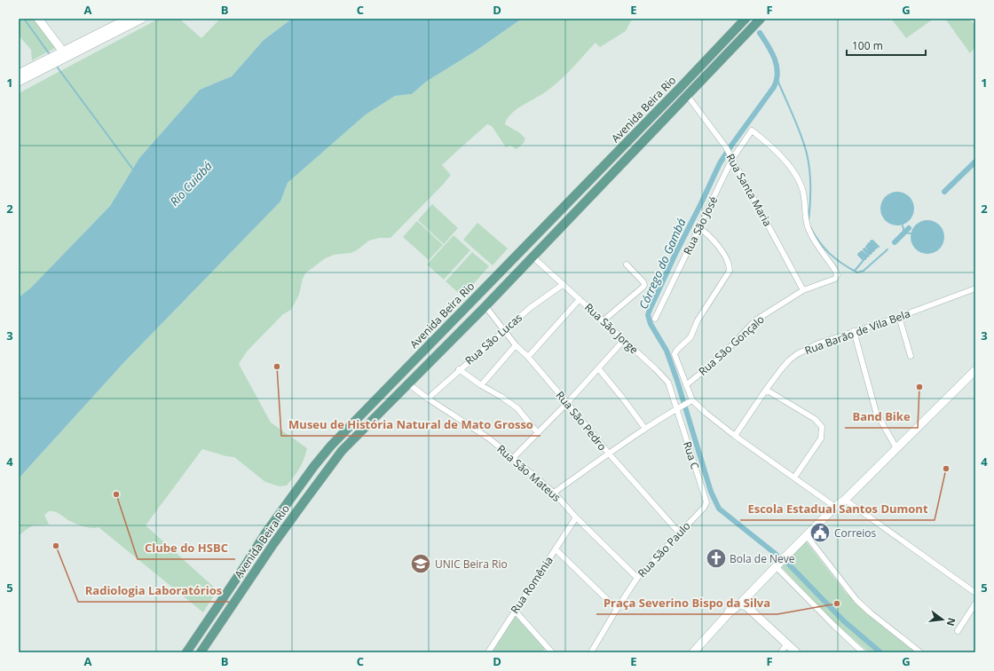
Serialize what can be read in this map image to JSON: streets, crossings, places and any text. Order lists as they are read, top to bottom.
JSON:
{
  "streets": {
    "main road": ["Avenida Beira Rio"],
    "street": [
      "Rua Santa Maria",
      "Rua São José",
      "Rua São Jorge",
      "Rua Barão de Vila Bela",
      "Rua São Lucas",
      "Rua São Gonçalo",
      "Rua São Pedro",
      "Rua C",
      "Rua São Mateus",
      "Rua São Paulo",
      "Rua Romênia"
    ]
  },
  "crossings": [
    ["Avenida Beira Rio", "Rua Santa Maria"],
    ["Avenida Beira Rio", "Rua São Jorge"],
    ["Avenida Beira Rio", "Rua São Pedro"],
    ["Avenida Beira Rio", "Rua São Mateus"],
    ["Rua Santa Maria", "Rua São José"],
    ["Rua Santa Maria", "Rua São Gonçalo"],
    ["Rua São José", "Rua São Gonçalo"],
    ["Rua São Jorge", "Rua São Lucas"],
    ["Rua São Jorge", "Rua C"],
    ["Rua São Lucas", "Rua São Pedro"],
    ["Rua São Lucas", "Rua São Mateus"],
    ["Rua São Pedro", "Rua São Paulo"],
    ["Rua C", "Rua São Paulo"],
    ["Rua São Mateus", "Rua São Paulo"],
    ["Rua São Mateus", "Rua Romênia"]
  ],
  "water": ["Rio Cuiabá", "Córrego do Gambá"],
  "places": {
    "other": [
      "Museu de História Natural de Mato Grosso",
      "Band Bike",
      "Escola Estadual Santos Dumont",
      "Clube do HSBC",
      "Radiologia Laboratórios",
      "Praça Severino Bispo da Silva"
    ],
    "public building": ["Correios"],
    "church": ["Bola de Neve"],
    "school or university": ["UNIC Beira Rio"]
  },
  "scale_bar": "100 m",
  "north": "right",
  "grid": {
    "columns": [
      "A",
      "B",
      "C",
      "D",
      "E",
      "F",
      "G"
    ],
    "rows": [
      "1",
      "2",
      "3",
      "4",
      "5"
    ]
  }
}
